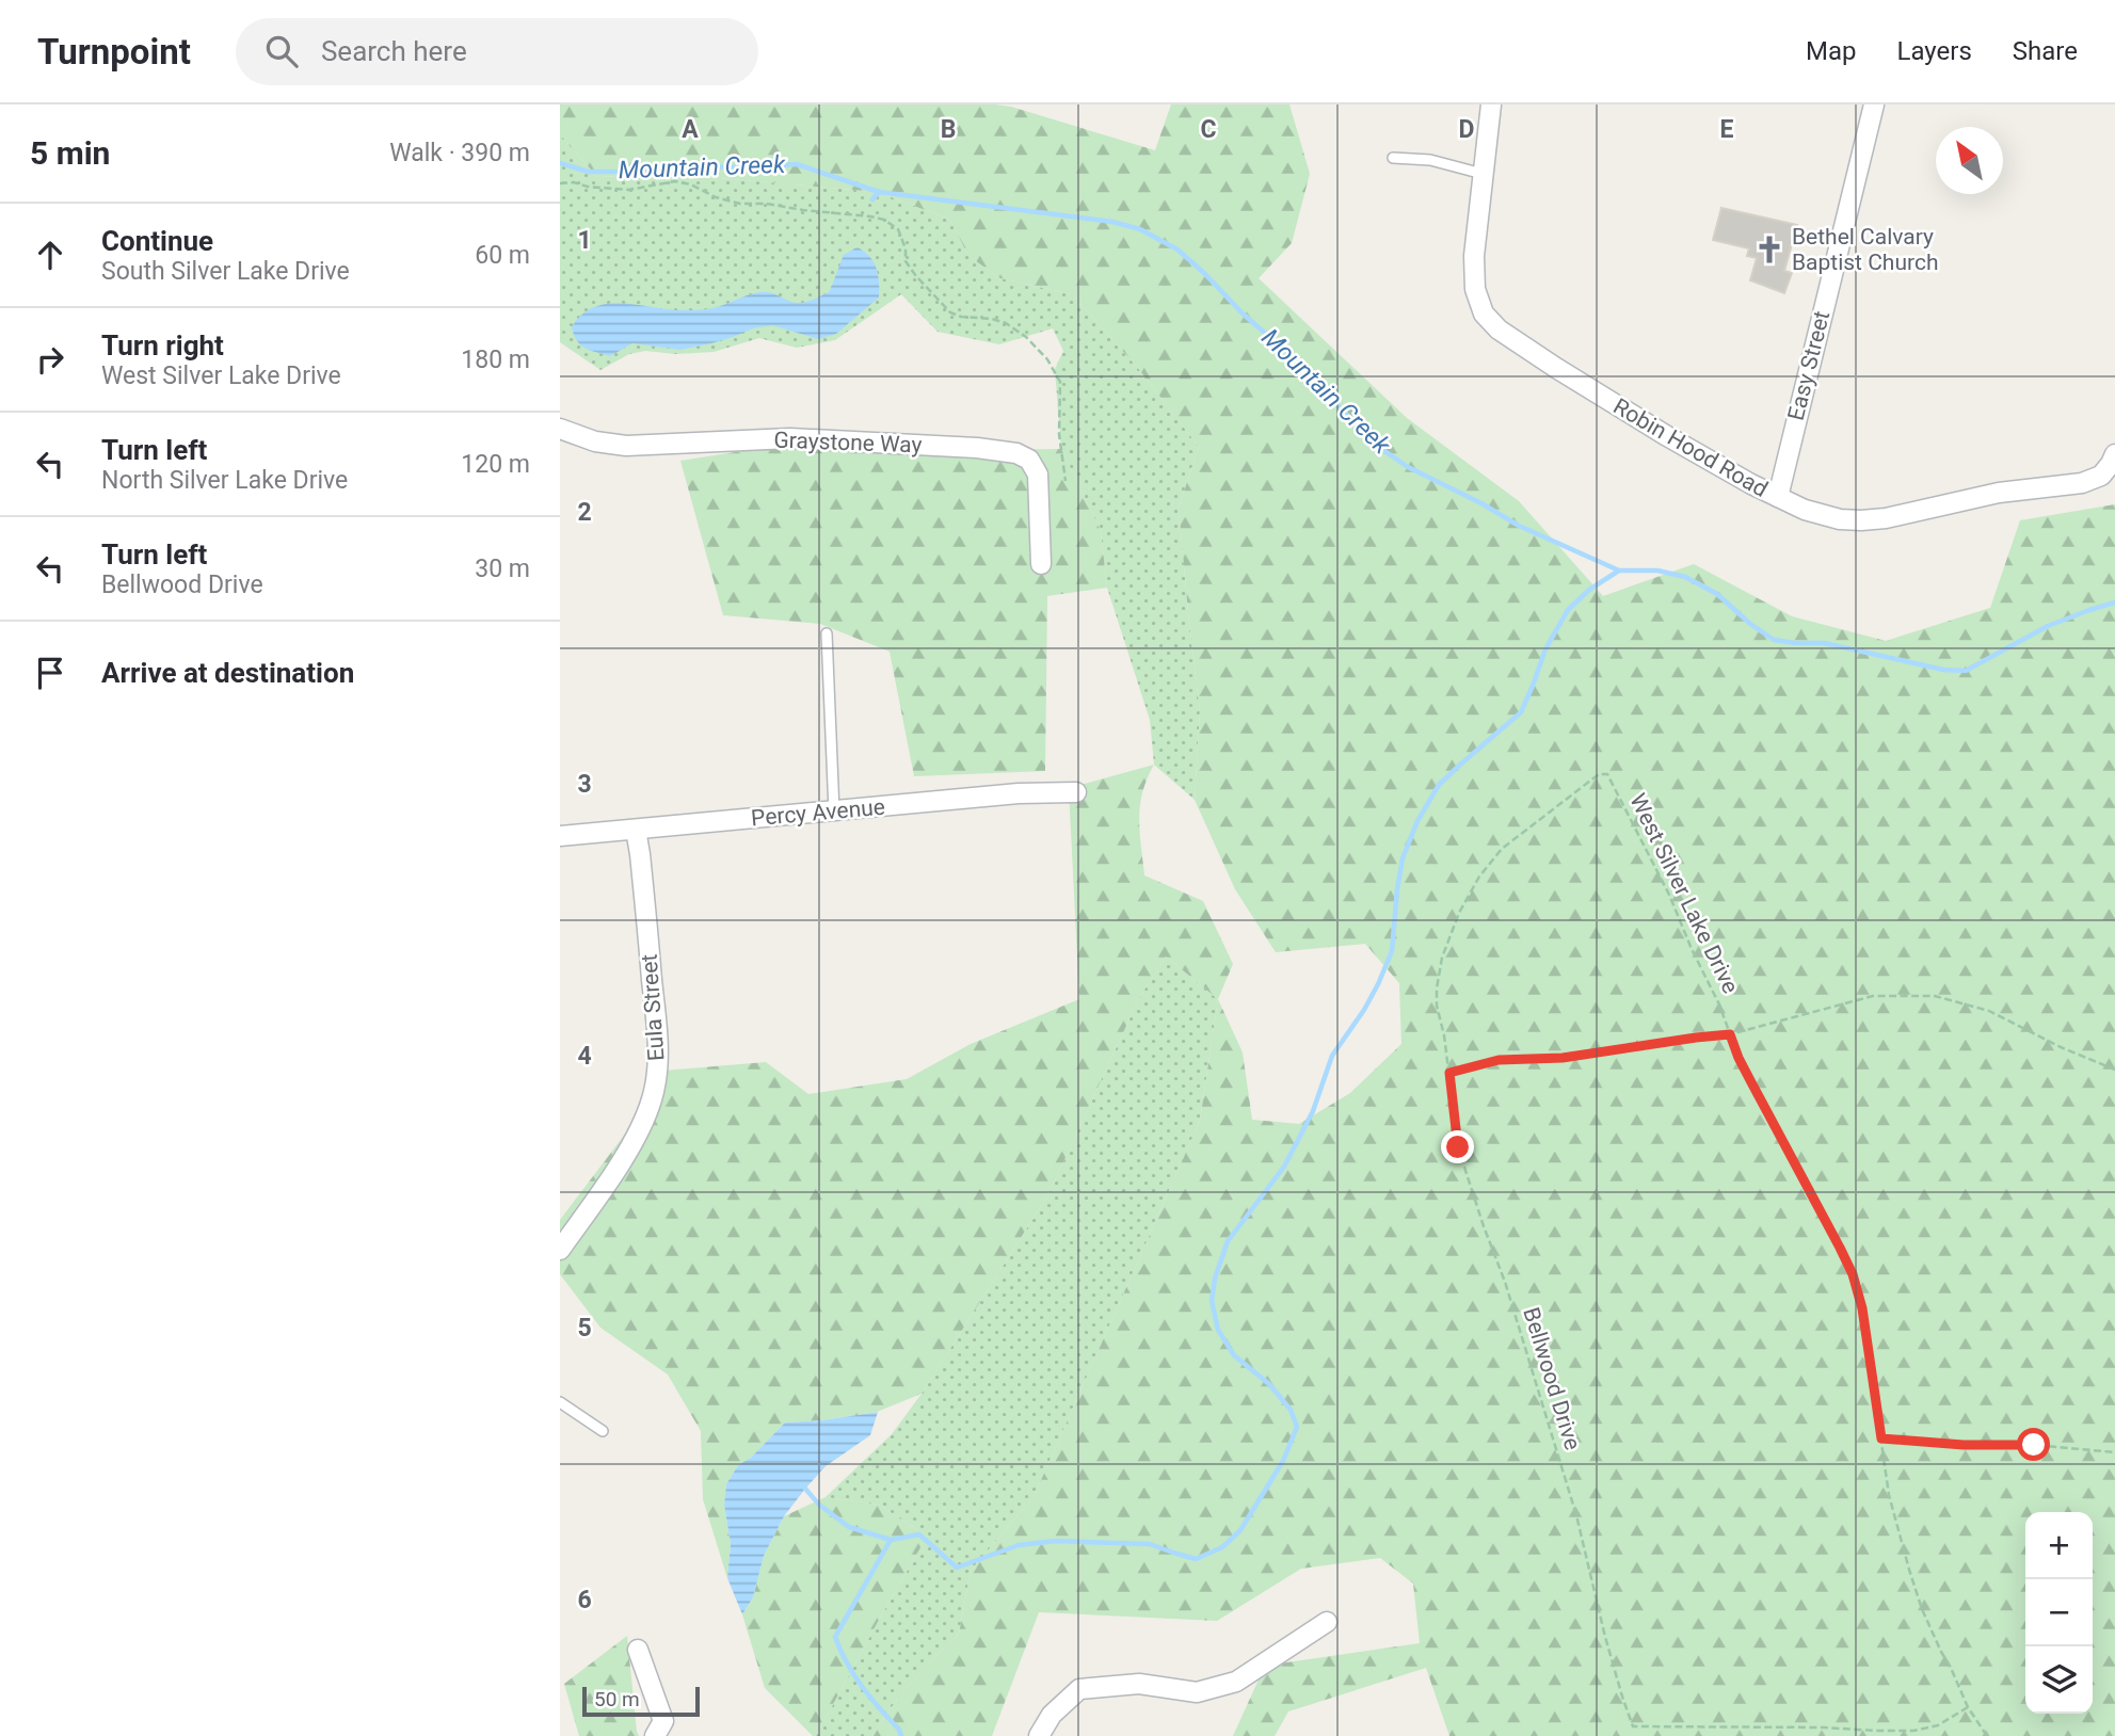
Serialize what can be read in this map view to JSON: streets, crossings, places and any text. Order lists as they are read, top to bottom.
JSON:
{
  "streets": {
    "street": [
      "Easy Street",
      "Graystone Way",
      "Robin Hood Road",
      "Percy Avenue",
      "Eula Street"
    ],
    "path": ["West Silver Lake Drive", "Bellwood Drive"]
  },
  "crossings": [
    ["Easy Street", "Robin Hood Road"],
    ["Percy Avenue", "Eula Street"],
    ["West Silver Lake Drive", "Bellwood Drive"]
  ],
  "water": ["Mountain Creek"],
  "places": {
    "church": ["Bethel Calvary Baptist Church"]
  },
  "scale_bar": "50 m",
  "north": "top left",
  "page": {
    "header": "Turnpoint",
    "search": "Search here",
    "nav": ["Map", "Layers", "Share"],
    "heading": ["5 min", "Walk · 390 m"],
    "list": [
      ["Continue", "South Silver Lake Drive", "60 m"],
      ["Turn right", "West Silver Lake Drive", "180 m"],
      ["Turn left", "North Silver Lake Drive", "120 m"],
      ["Turn left", "Bellwood Drive", "30 m"],
      "Arrive at destination"
    ],
    "map_buttons": ["+", "−"],
    "scale": "50 m"
  },
  "grid": {
    "columns": [
      "A",
      "B",
      "C",
      "D",
      "E"
    ],
    "rows": [
      "1",
      "2",
      "3",
      "4",
      "5",
      "6"
    ]
  }
}
